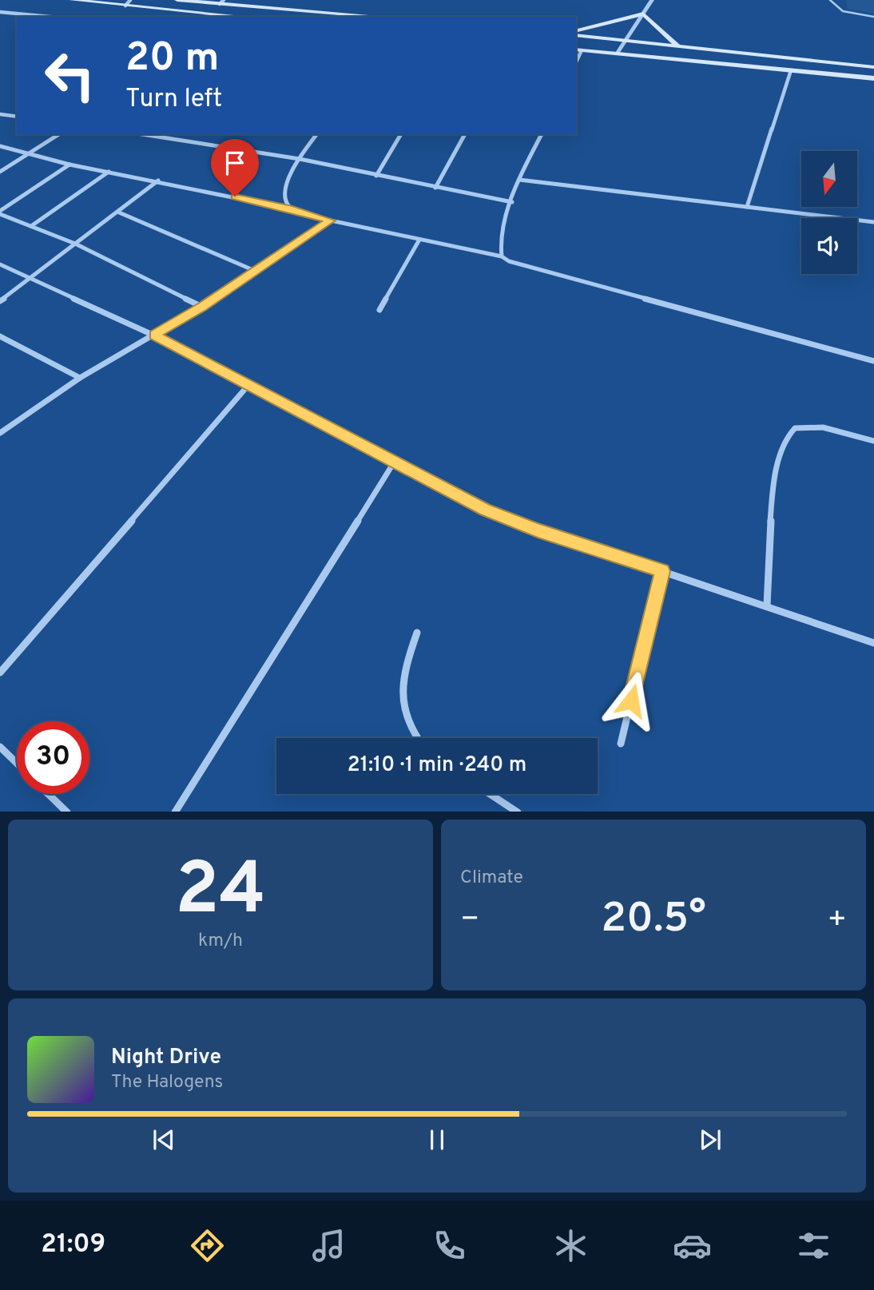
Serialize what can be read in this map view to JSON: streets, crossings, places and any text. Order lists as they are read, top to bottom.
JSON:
{
  "north": "bottom",
  "page": {
    "turn": ["20 m", "Turn left"],
    "limit": "30",
    "trip": "21:10 · 1 min · 240 m",
    "tile": [
      ["24", "km/h"],
      "Climate"
    ],
    "heat": ["−", "20.5°", "+"],
    "song": ["Night Drive", "The Halogens"],
    "tabs": "21:09"
  }
}
